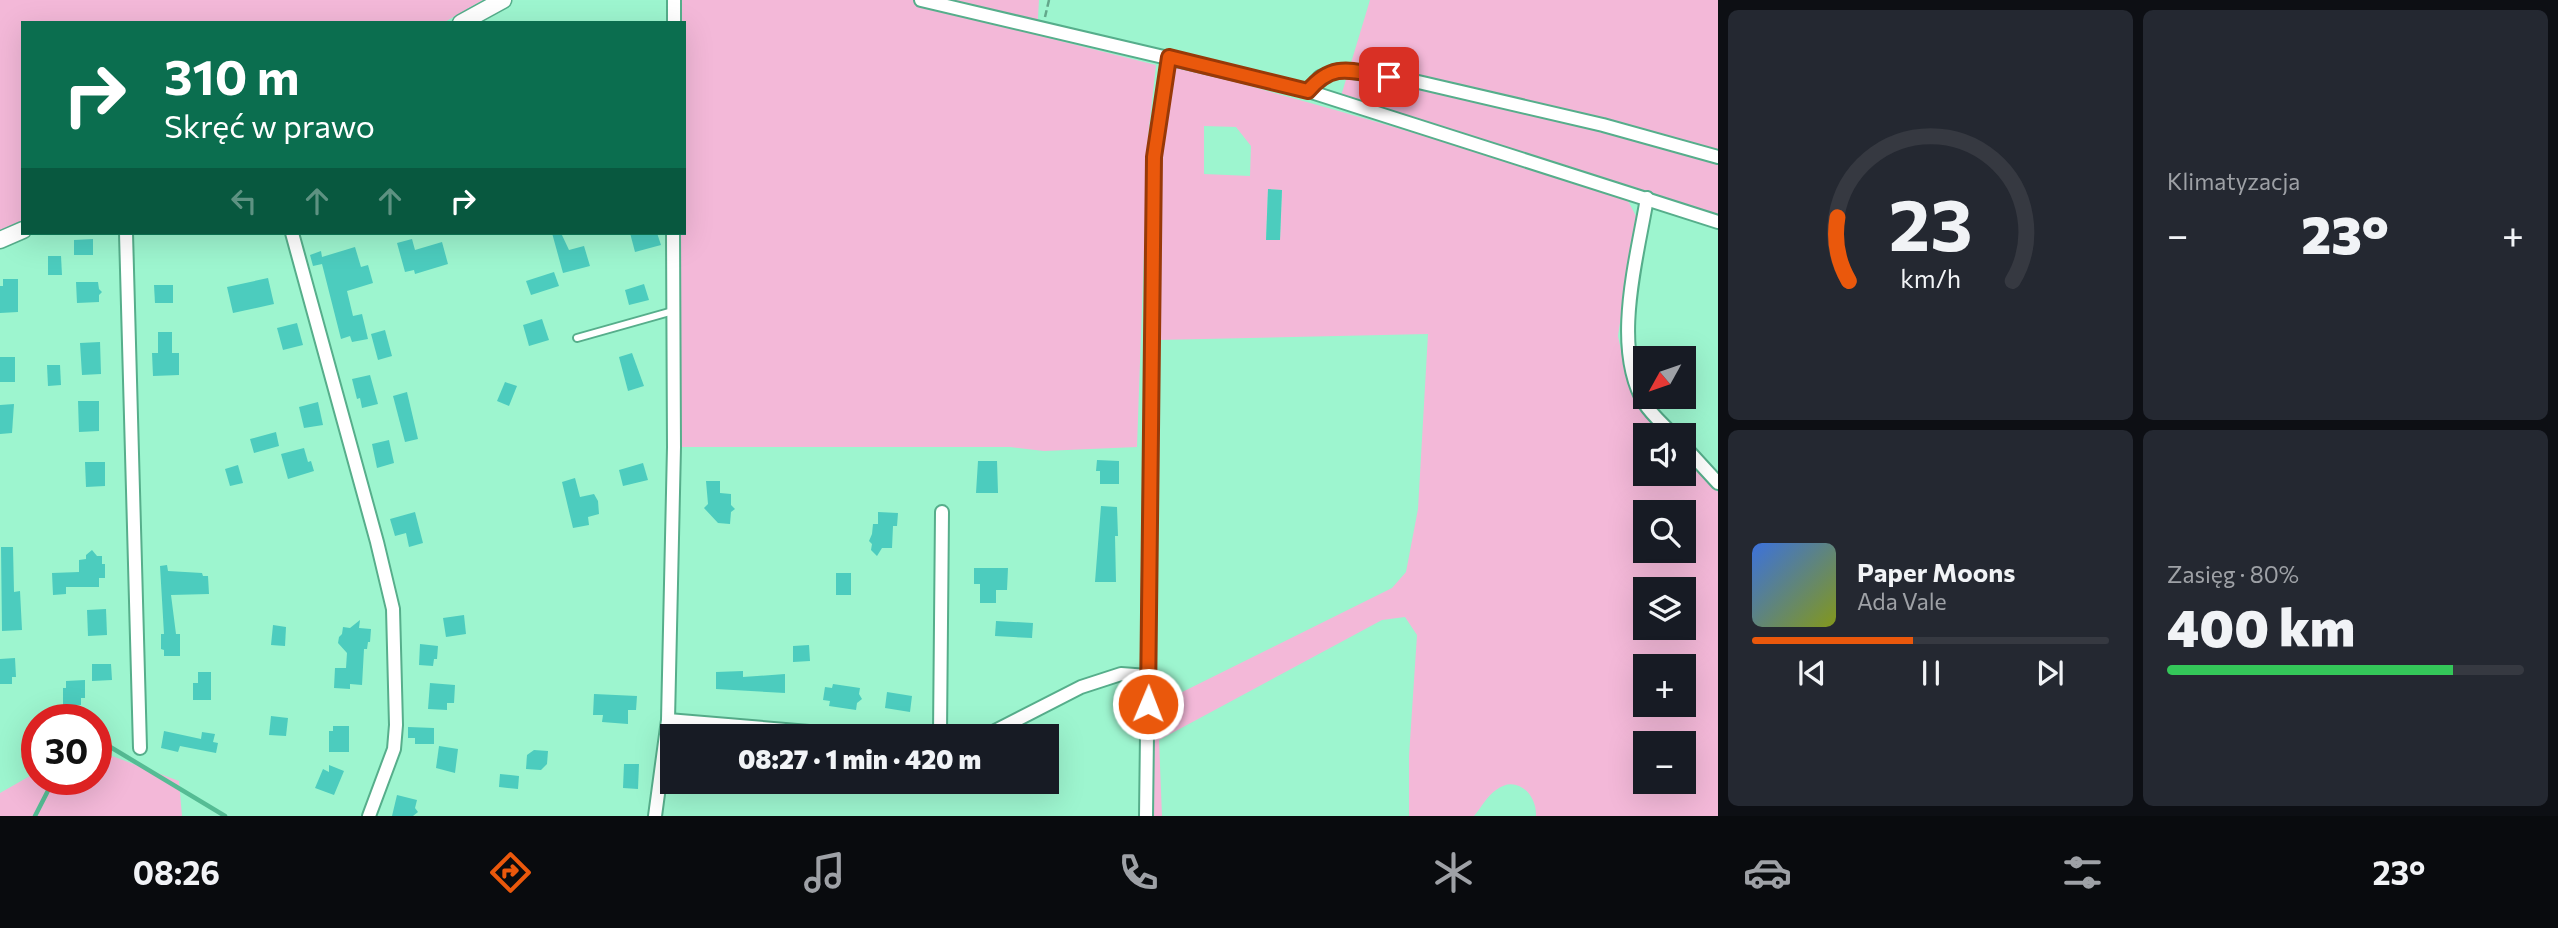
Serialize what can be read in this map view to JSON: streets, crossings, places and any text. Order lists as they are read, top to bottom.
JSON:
{
  "north": "bottom left",
  "page": {
    "tile": [
      "Klimatyzacja",
      ["Zasięg · 80%", "400 km"]
    ],
    "turn": ["310 m", "Skręć w prawo"],
    "heat": ["−", "23°", "+"],
    "map_buttons": ["+", "−"],
    "song": ["Paper Moons", "Ada Vale"],
    "limit": "30",
    "trip": "08:27 · 1 min · 420 m",
    "tabs": ["08:26", "23°"],
    "gauge": ["23", "km/h"]
  }
}
